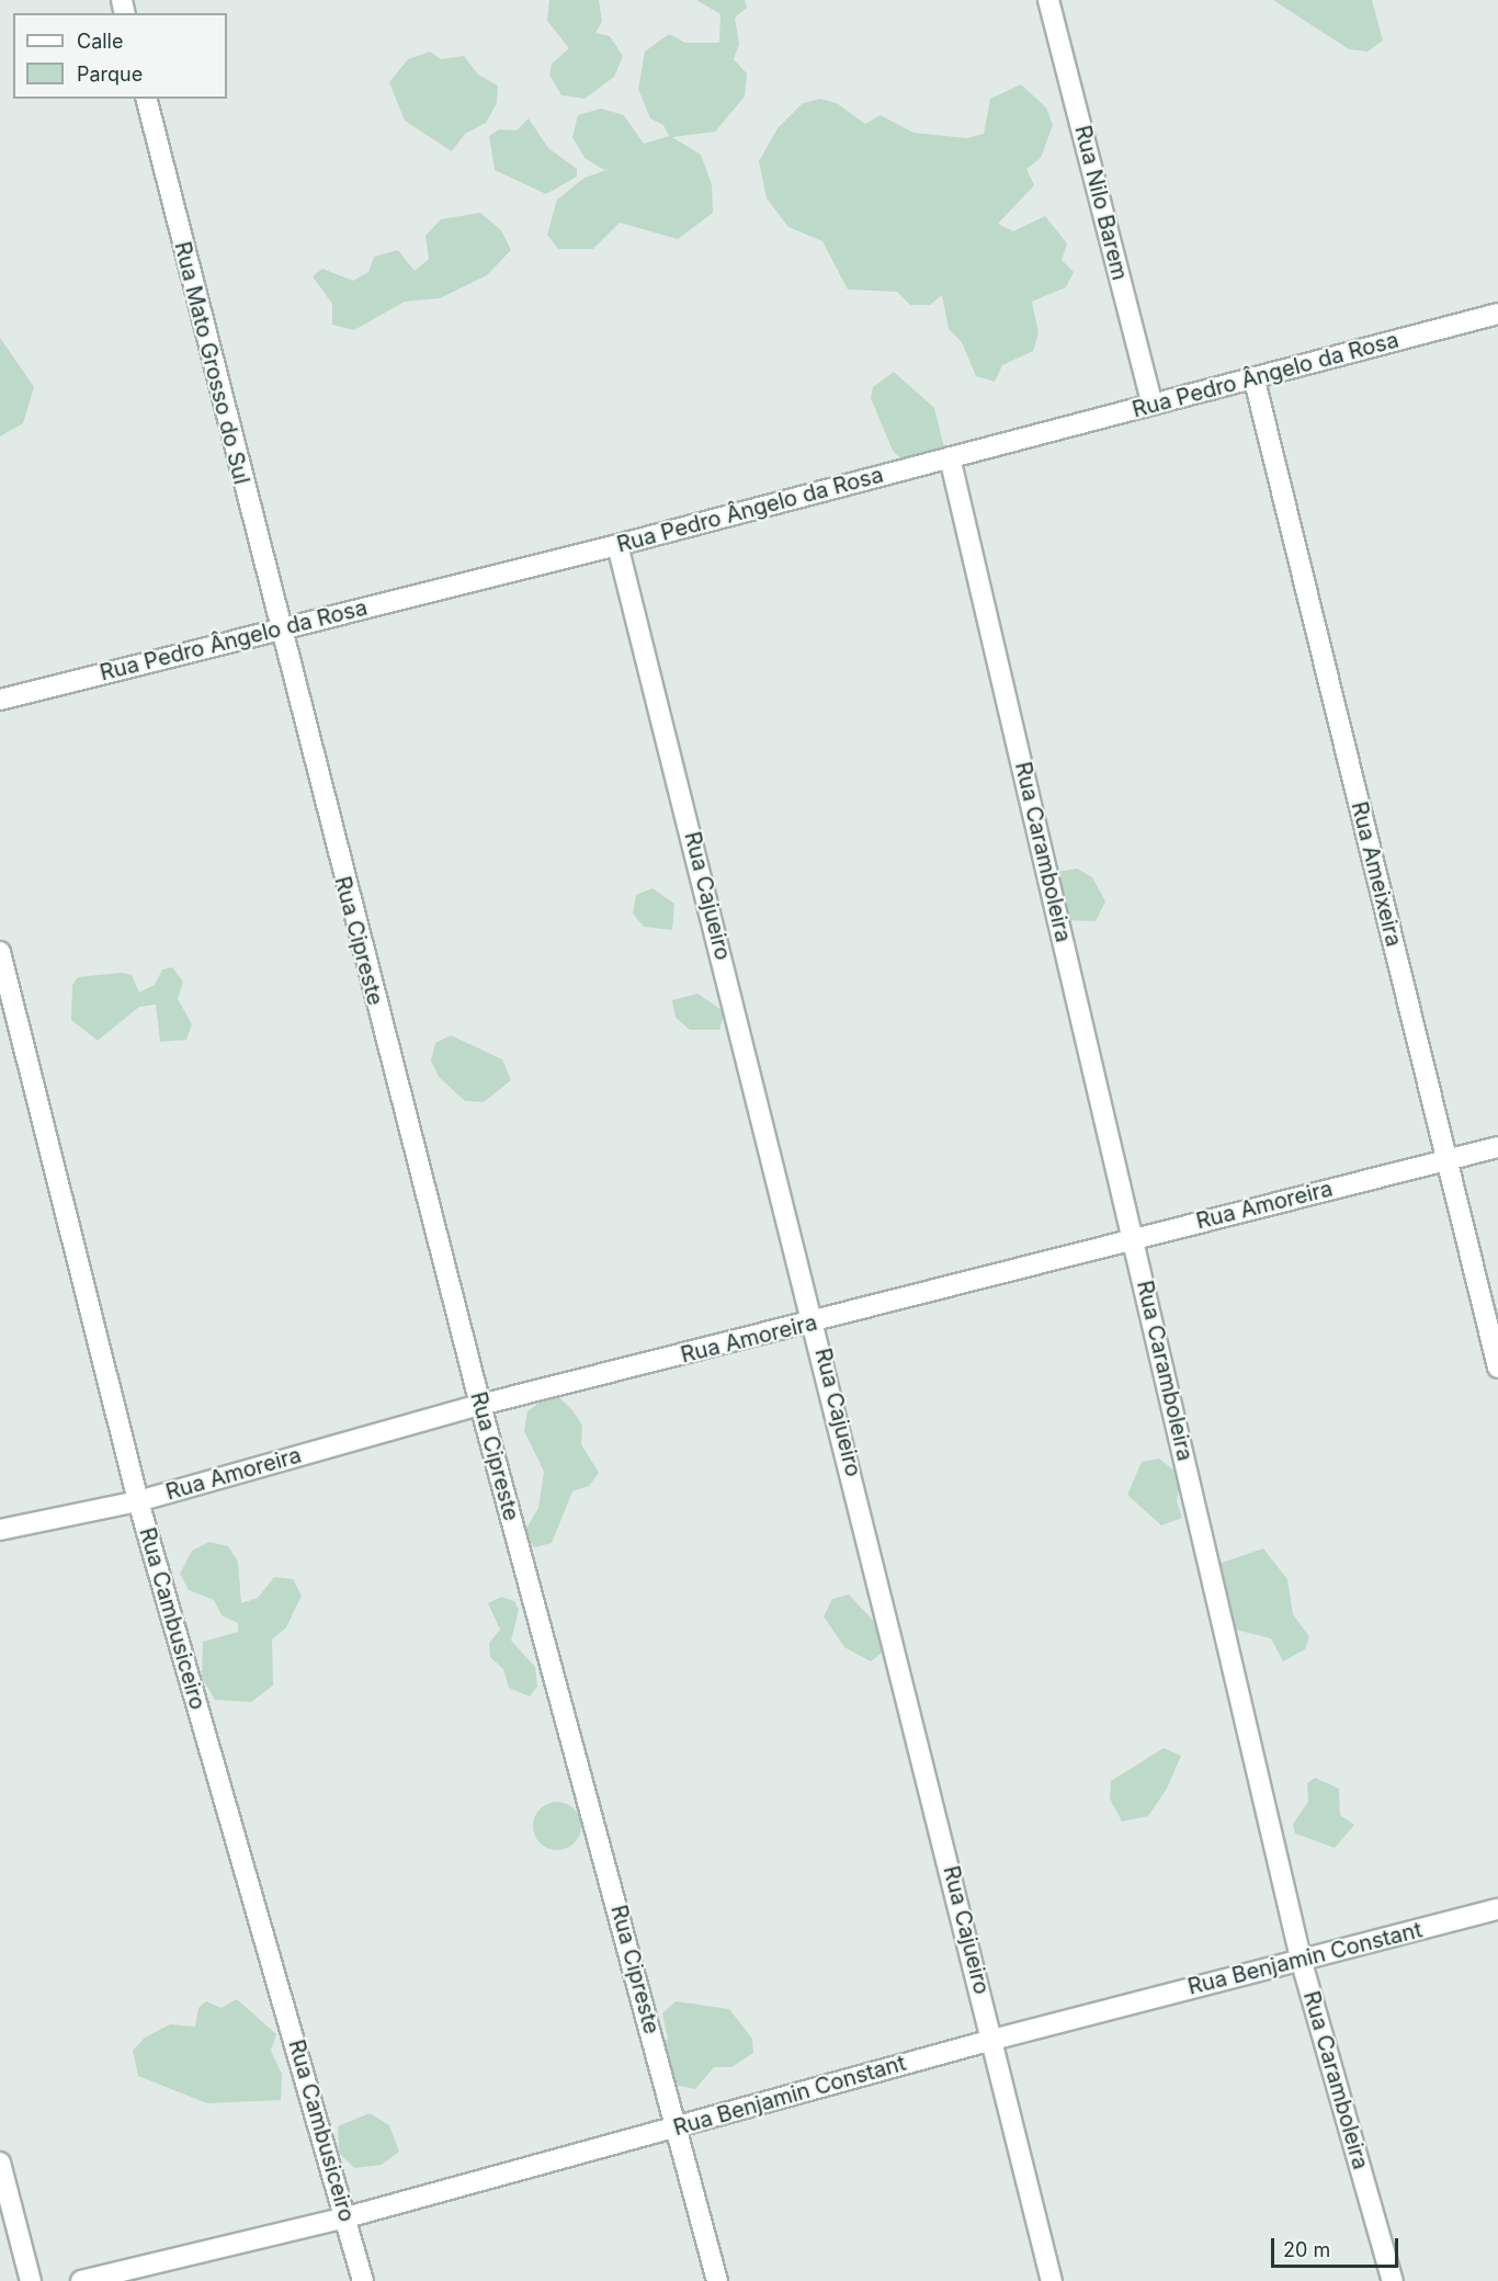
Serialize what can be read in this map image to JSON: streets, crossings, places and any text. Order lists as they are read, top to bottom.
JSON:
{
  "streets": {
    "street": [
      "Rua Nilo Barem",
      "Rua Mato Grosso do Sul",
      "Rua Pedro Ângelo da Rosa",
      "Rua Caramboleira",
      "Rua Ameixeira",
      "Rua Cajueiro",
      "Rua Cipreste",
      "Rua Amoreira",
      "Rua Cambusiceiro",
      "Rua Benjamin Constant"
    ]
  },
  "crossings": [
    ["Rua Nilo Barem", "Rua Pedro Ângelo da Rosa"],
    ["Rua Mato Grosso do Sul", "Rua Pedro Ângelo da Rosa"],
    ["Rua Mato Grosso do Sul", "Rua Cipreste"],
    ["Rua Pedro Ângelo da Rosa", "Rua Caramboleira"],
    ["Rua Pedro Ângelo da Rosa", "Rua Ameixeira"],
    ["Rua Pedro Ângelo da Rosa", "Rua Cajueiro"],
    ["Rua Pedro Ângelo da Rosa", "Rua Cipreste"],
    ["Rua Caramboleira", "Rua Amoreira"],
    ["Rua Caramboleira", "Rua Benjamin Constant"],
    ["Rua Ameixeira", "Rua Amoreira"],
    ["Rua Cajueiro", "Rua Amoreira"],
    ["Rua Cajueiro", "Rua Benjamin Constant"],
    ["Rua Cipreste", "Rua Amoreira"],
    ["Rua Cipreste", "Rua Benjamin Constant"],
    ["Rua Amoreira", "Rua Cambusiceiro"],
    ["Rua Cambusiceiro", "Rua Benjamin Constant"]
  ],
  "legend": ["Calle", "Parque"],
  "scale_bar": "20 m"
}
